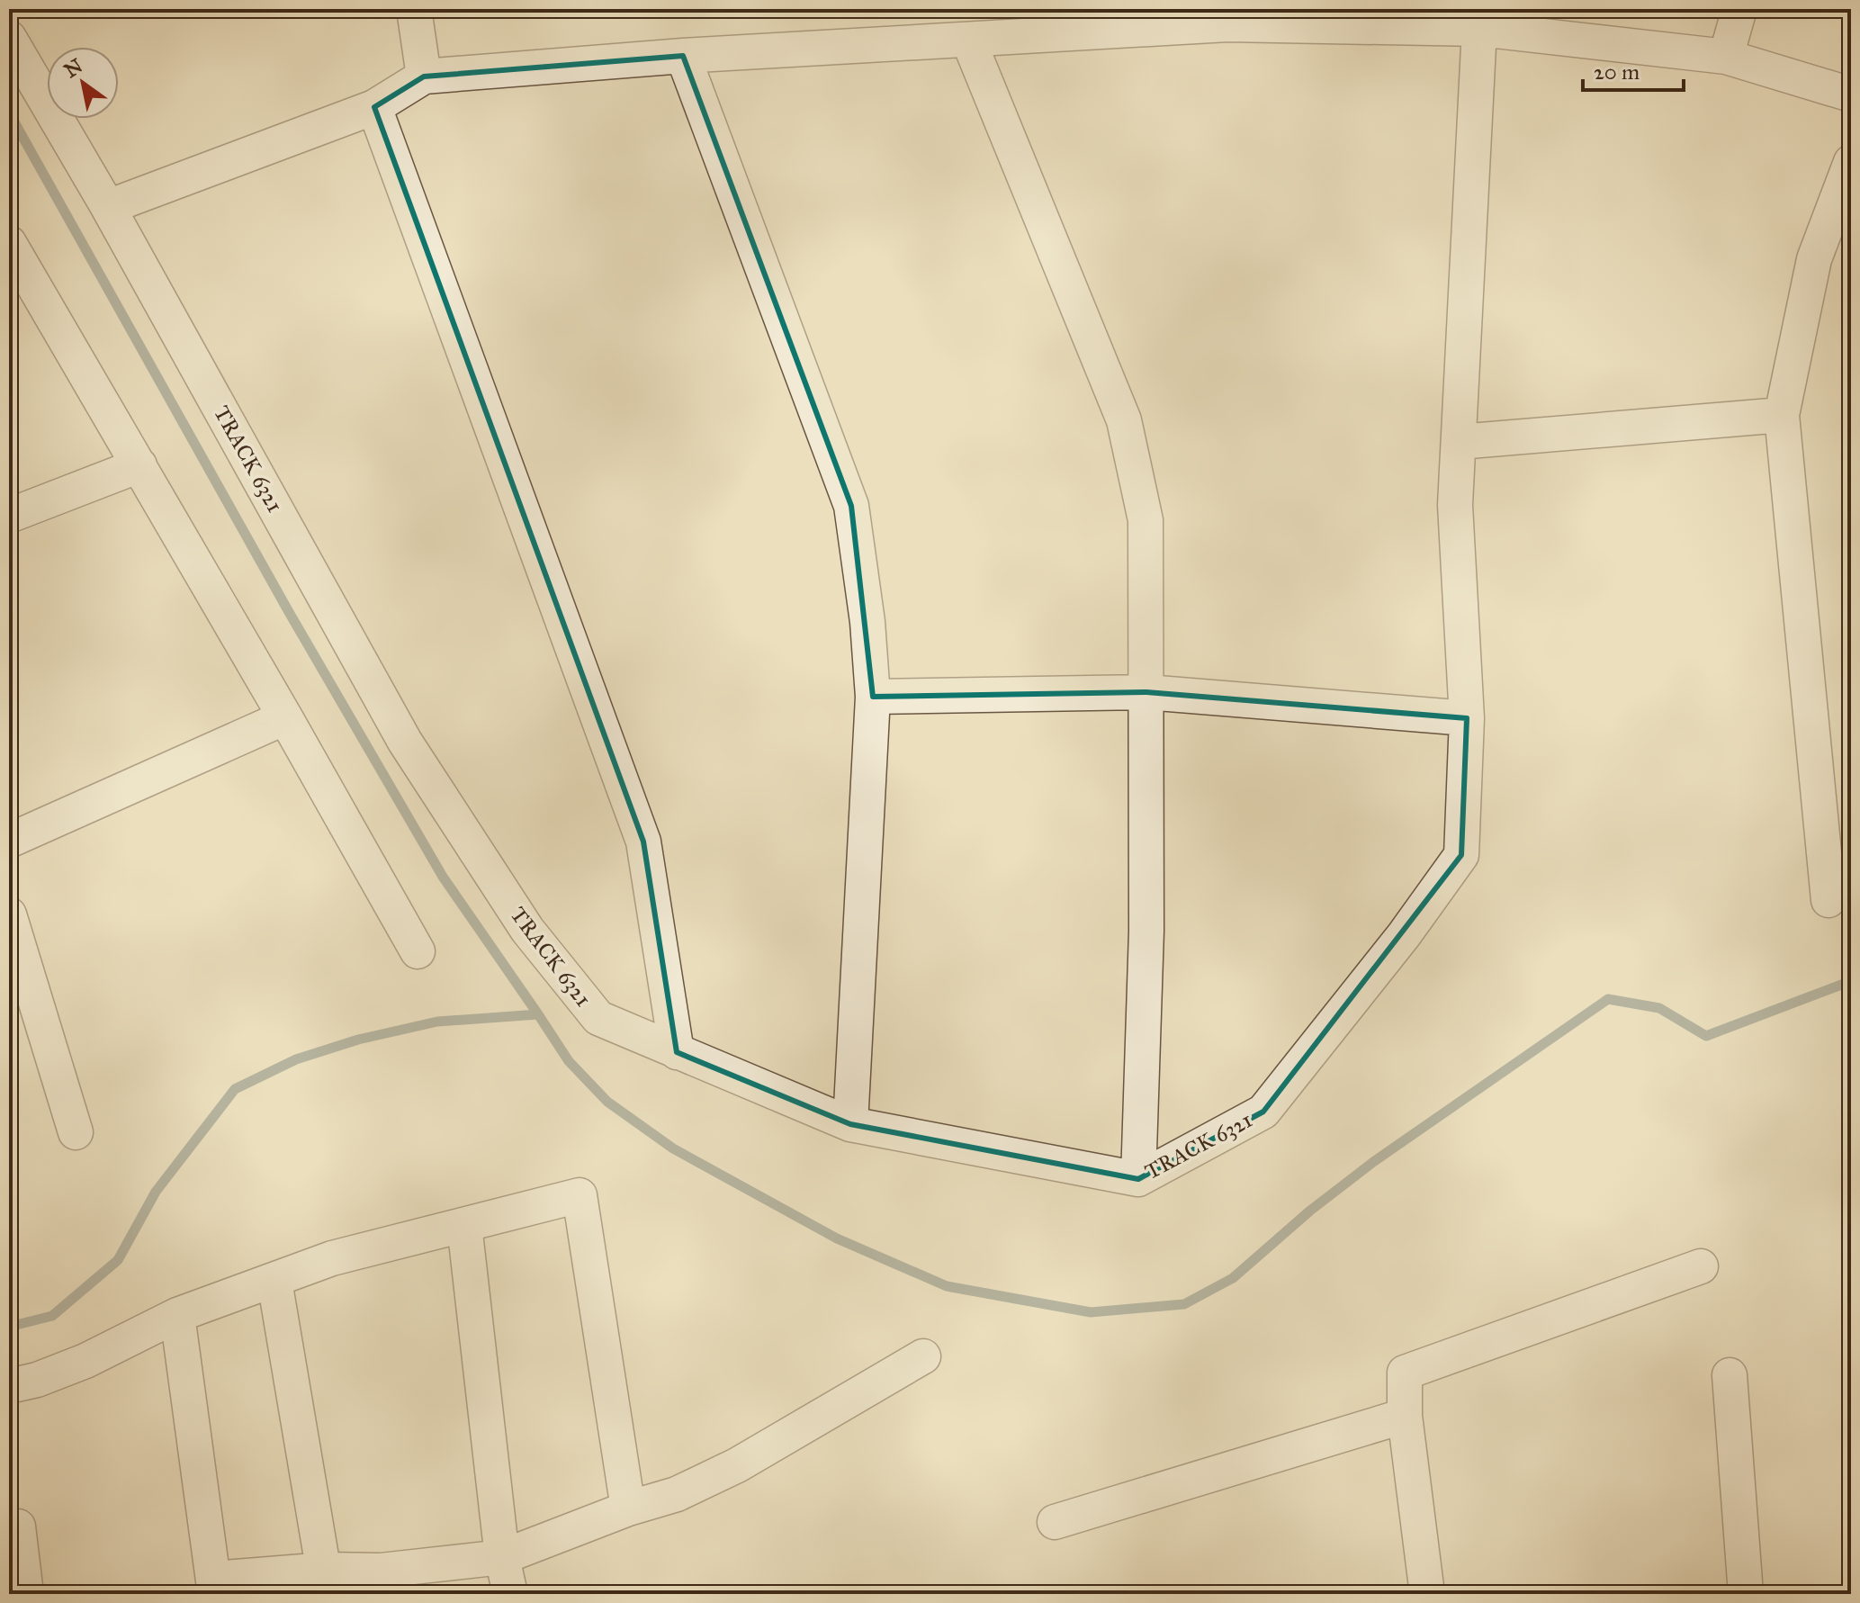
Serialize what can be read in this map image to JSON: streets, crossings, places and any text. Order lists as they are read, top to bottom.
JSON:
{
  "streets": {
    "street": ["TRACK 6321"]
  },
  "scale_bar": "20 m",
  "north": "top left"
}
